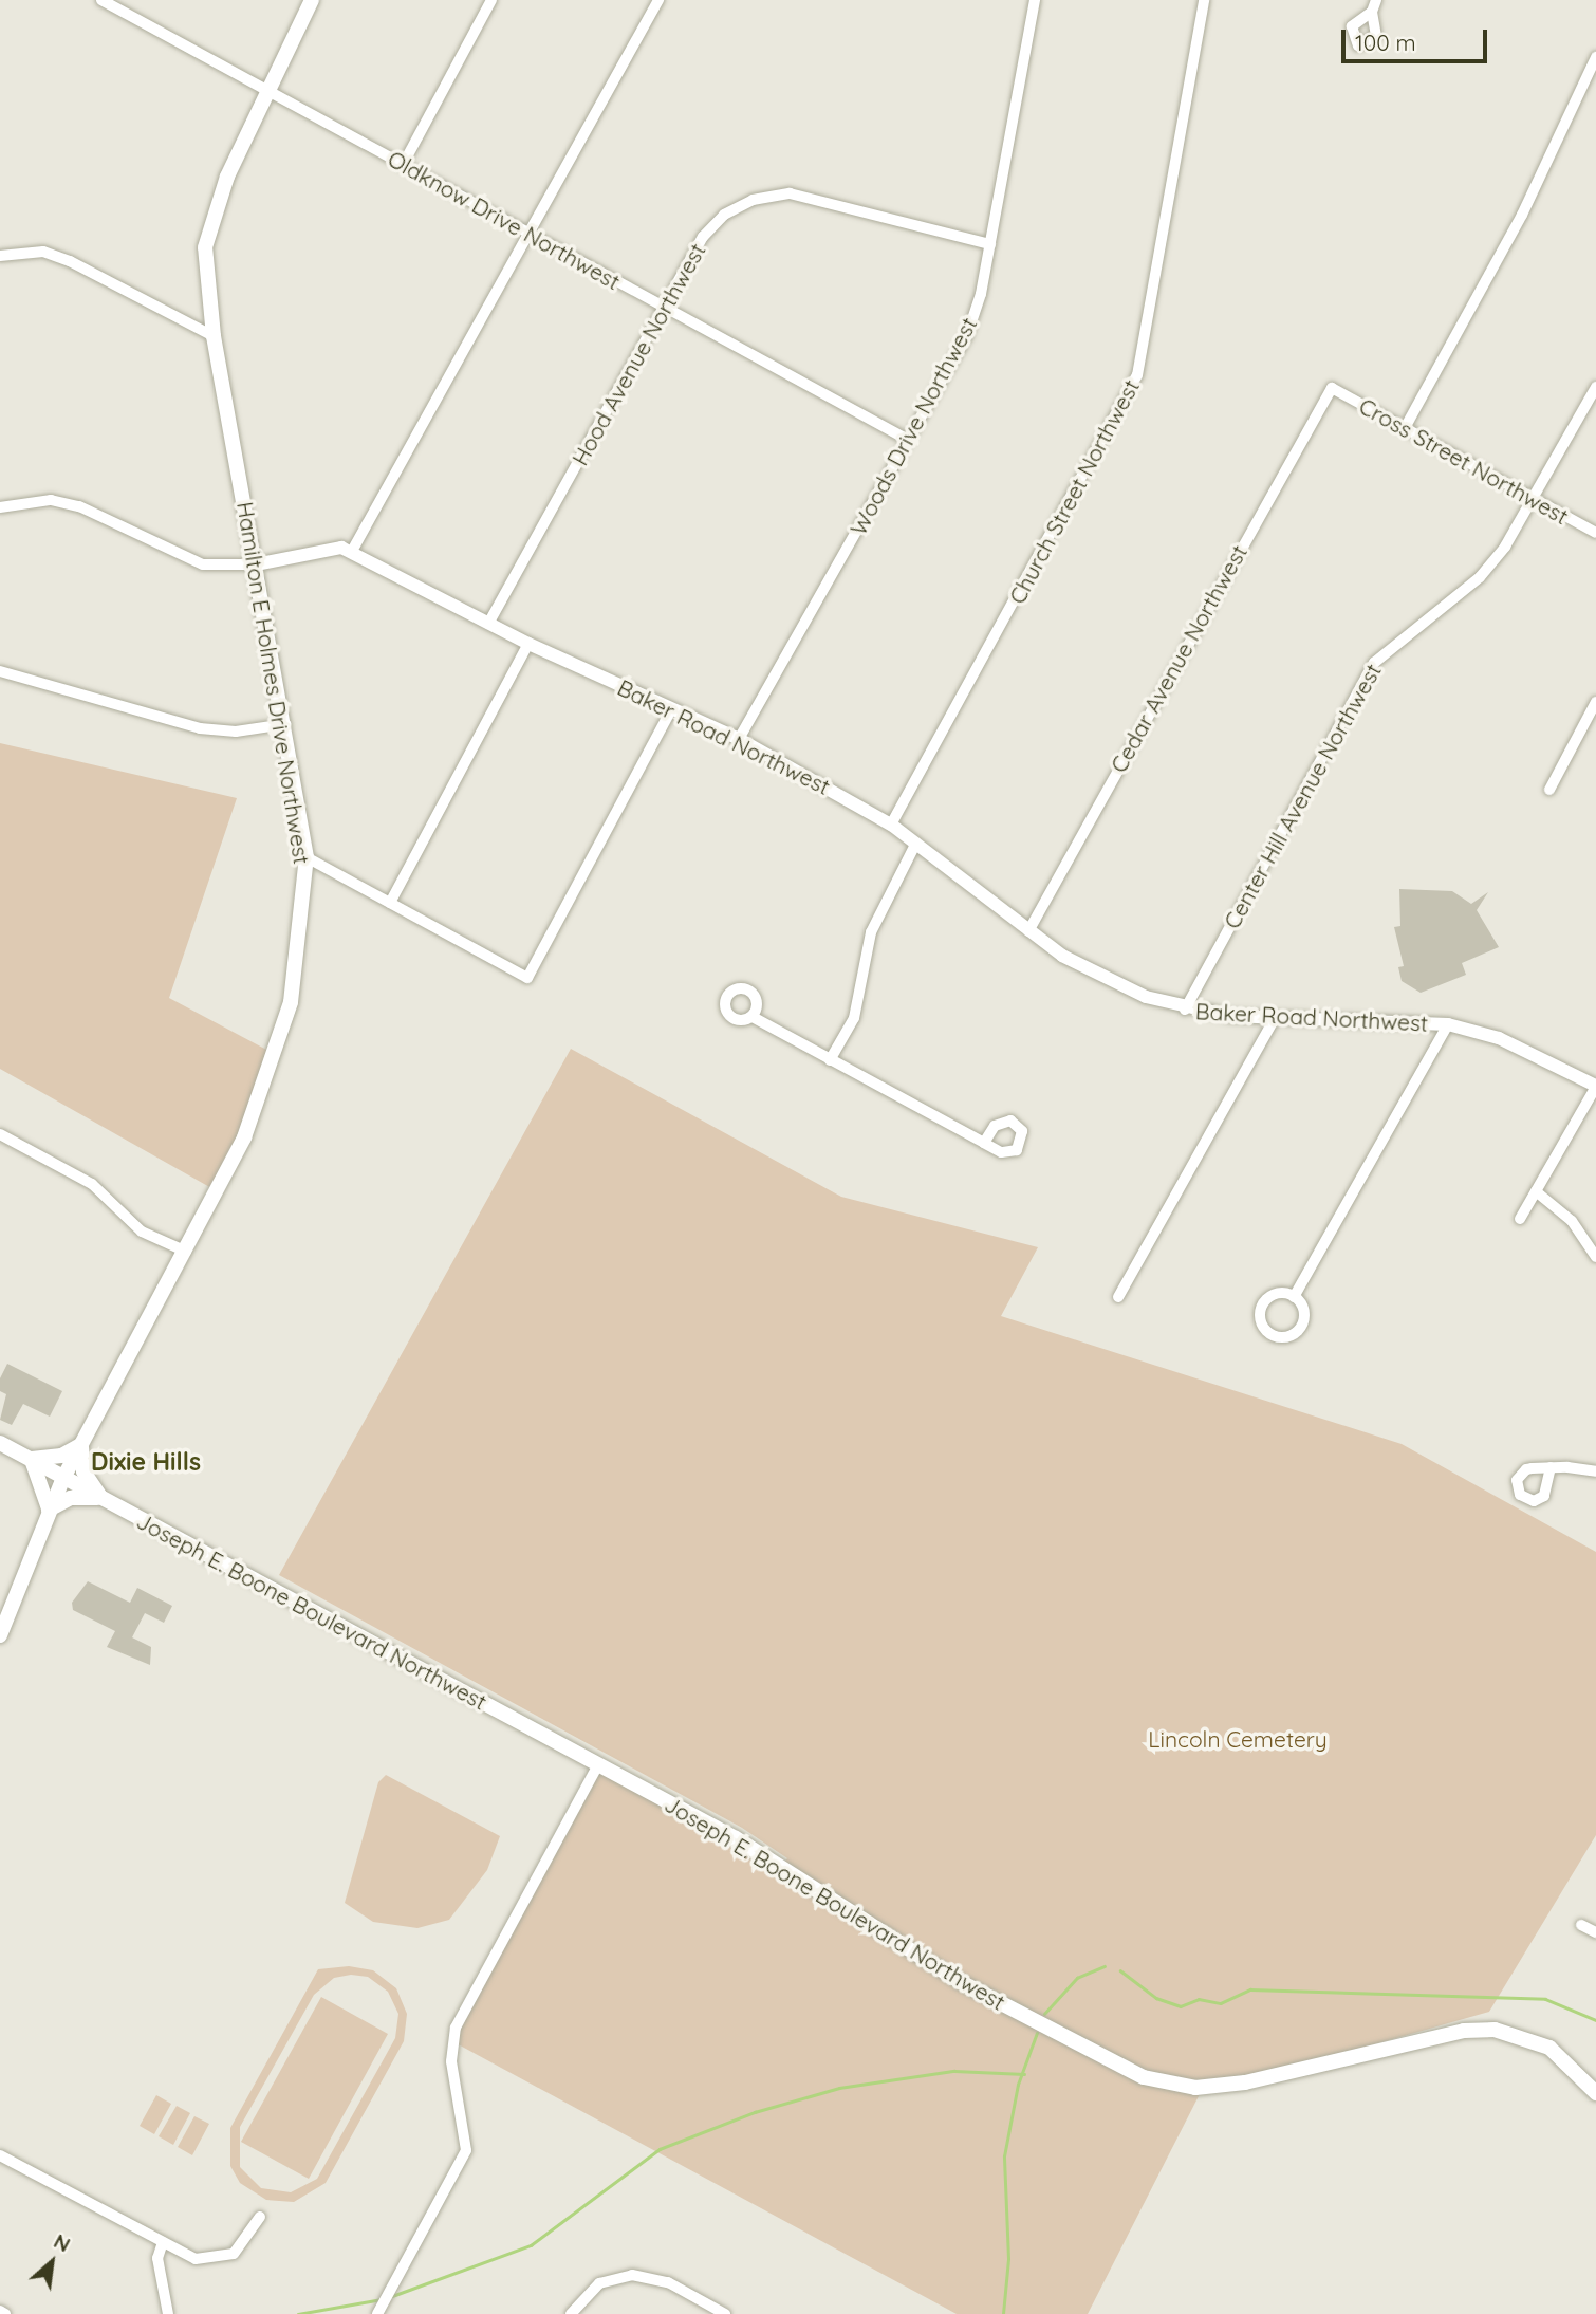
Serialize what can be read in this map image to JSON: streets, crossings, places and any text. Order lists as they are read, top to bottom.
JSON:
{
  "streets": {
    "main road": ["Hamilton E Holmes Drive Northwest", "Joseph E. Boone Boulevard Northwest"],
    "street": [
      "Oldknow Drive Northwest",
      "Hood Avenue Northwest",
      "Woods Drive Northwest",
      "Cross Street Northwest",
      "Church Street Northwest",
      "Cedar Avenue Northwest",
      "Baker Road Northwest",
      "Center Hill Avenue Northwest"
    ]
  },
  "crossings": [
    ["Oldknow Drive Northwest", "Hood Avenue Northwest"],
    ["Oldknow Drive Northwest", "Woods Drive Northwest"],
    ["Oldknow Drive Northwest", "Hamilton E Holmes Drive Northwest"],
    ["Hood Avenue Northwest", "Woods Drive Northwest"],
    ["Hood Avenue Northwest", "Baker Road Northwest"],
    ["Woods Drive Northwest", "Baker Road Northwest"],
    ["Cross Street Northwest", "Cedar Avenue Northwest"],
    ["Cross Street Northwest", "Center Hill Avenue Northwest"],
    ["Church Street Northwest", "Baker Road Northwest"],
    ["Cedar Avenue Northwest", "Baker Road Northwest"],
    ["Hamilton E Holmes Drive Northwest", "Baker Road Northwest"],
    ["Hamilton E Holmes Drive Northwest", "Joseph E. Boone Boulevard Northwest"],
    ["Baker Road Northwest", "Center Hill Avenue Northwest"]
  ],
  "districts": ["Dixie Hills"],
  "parks": ["Lincoln Cemetery"],
  "scale_bar": "100 m",
  "north": "top right"
}
